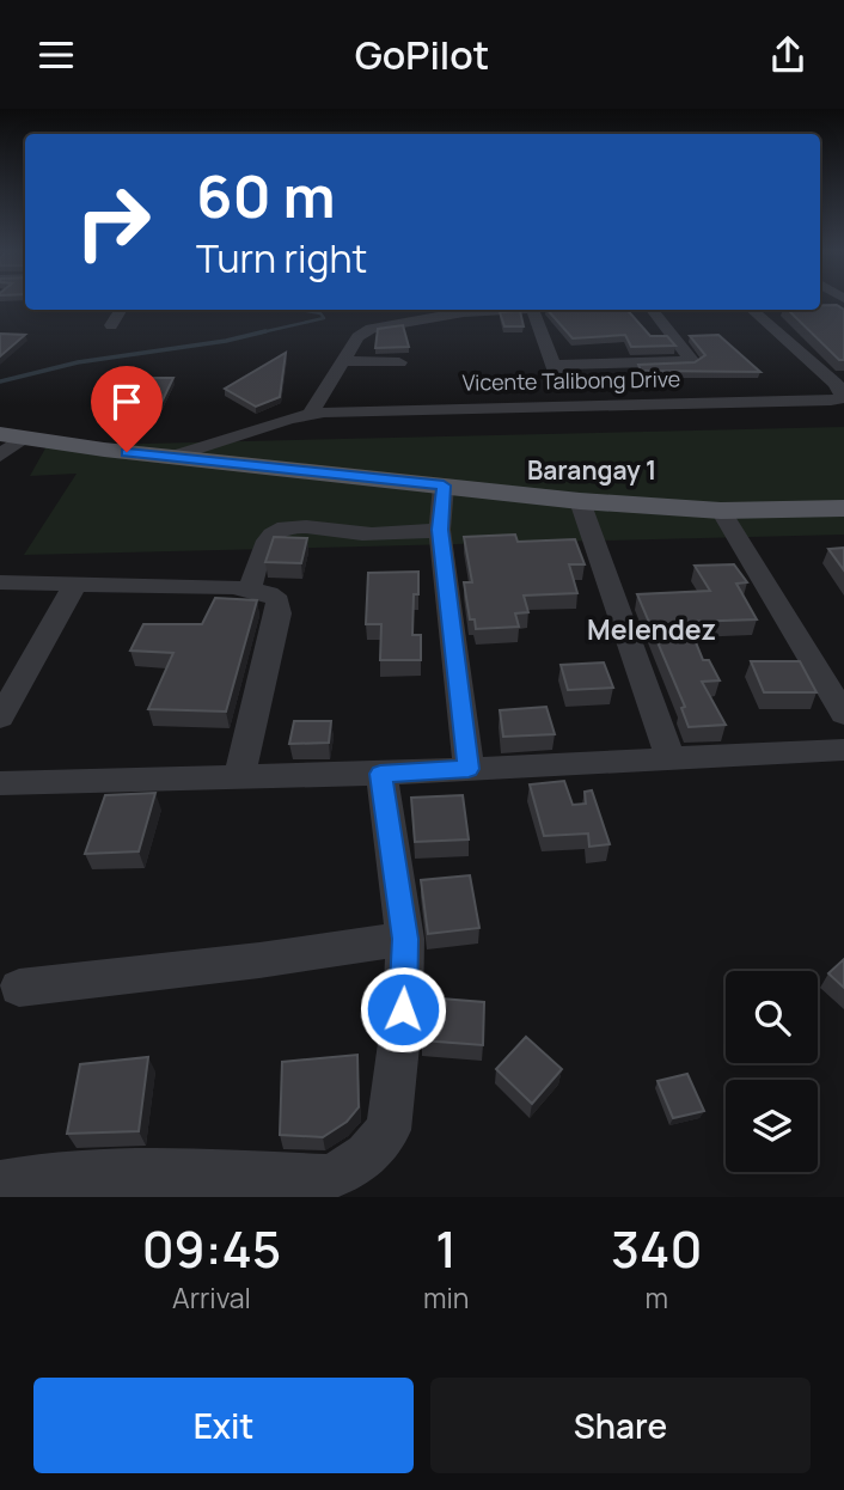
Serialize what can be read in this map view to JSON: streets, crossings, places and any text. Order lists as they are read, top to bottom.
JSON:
{
  "streets": {
    "street": ["Vicente Talibong Drive"]
  },
  "districts": ["Barangay 1", "Melendez"],
  "page": {
    "header": "GoPilot",
    "turn": ["60 m", "Turn right"],
    "eta": [
      "09:45",
      "Arrival",
      "1",
      "min",
      "340",
      "m"
    ],
    "buttons": ["Exit", "Share"]
  }
}
